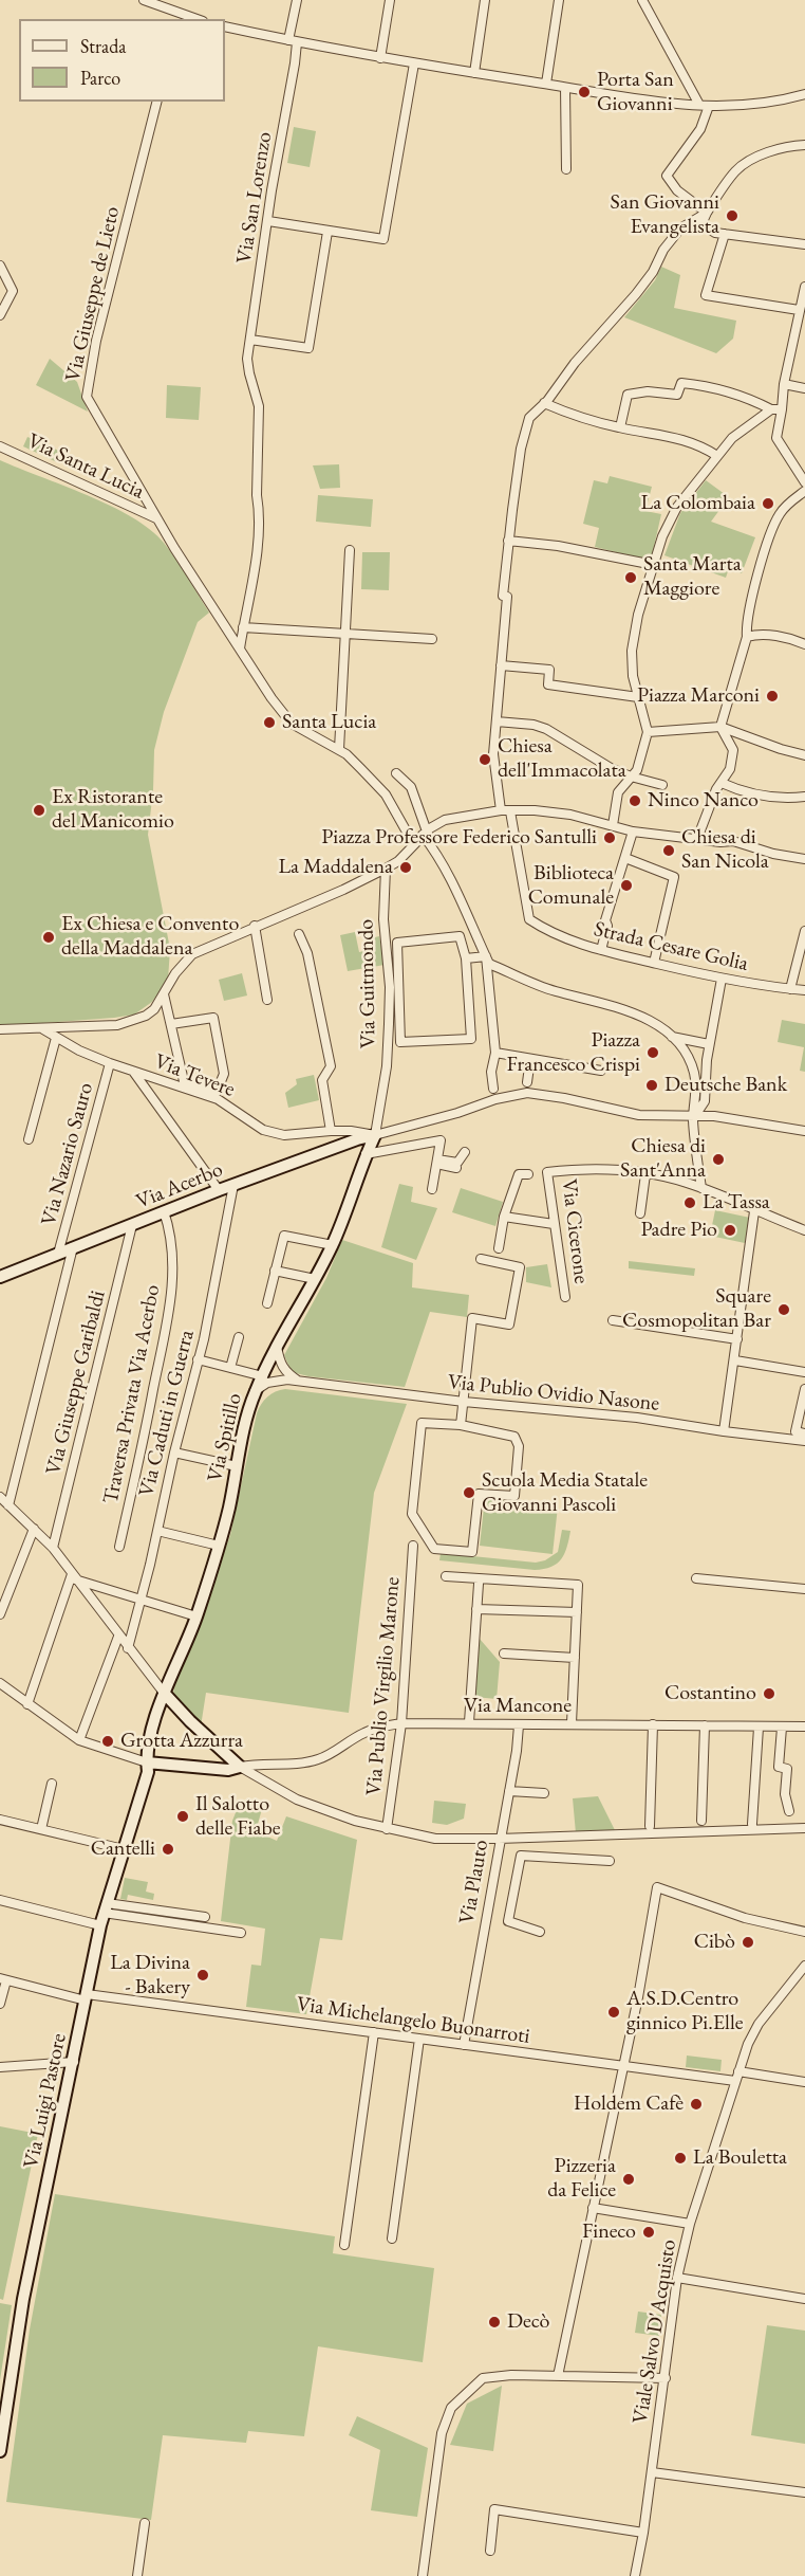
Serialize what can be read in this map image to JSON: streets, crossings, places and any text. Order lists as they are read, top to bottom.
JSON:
{
  "streets": {
    "street": [
      "Via San Lorenzo",
      "Via Giuseppe de Lieto",
      "Via Santa Lucia",
      "Strada Cesare Golia",
      "Via Guitmondo",
      "Via Tevere",
      "Via Nazario Sauro",
      "Via Acerbo",
      "Via Cicerone",
      "Via Giuseppe Garibaldi",
      "Via Publio Ovidio Nasone",
      "Traversa Privata Via Acerbo",
      "Via Caduti in Guerra",
      "Via Spitillo",
      "Via Publio Virgilio Marone",
      "Via Mancone",
      "Via Plauto",
      "Via Michelangelo Buonarroti",
      "Via Luigi Pastore",
      "Viale Salvo D'Acquisto"
    ]
  },
  "crossings": [
    ["Via Giuseppe de Lieto", "Via Santa Lucia"],
    ["Via Guitmondo", "Via Tevere"],
    ["Via Guitmondo", "Via Acerbo"],
    ["Via Guitmondo", "Via Spitillo"],
    ["Via Tevere", "Via Nazario Sauro"],
    ["Via Tevere", "Via Acerbo"],
    ["Via Tevere", "Via Spitillo"],
    ["Via Nazario Sauro", "Via Acerbo"],
    ["Via Acerbo", "Via Giuseppe Garibaldi"],
    ["Via Acerbo", "Traversa Privata Via Acerbo"],
    ["Via Acerbo", "Via Caduti in Guerra"],
    ["Via Acerbo", "Via Spitillo"],
    ["Via Publio Ovidio Nasone", "Via Spitillo"],
    ["Via Spitillo", "Via Luigi Pastore"],
    ["Via Publio Virgilio Marone", "Via Mancone"],
    ["Via Mancone", "Via Plauto"],
    ["Via Plauto", "Via Michelangelo Buonarroti"],
    ["Via Michelangelo Buonarroti", "Via Luigi Pastore"],
    ["Via Michelangelo Buonarroti", "Viale Salvo D'Acquisto"]
  ],
  "places": [
    "Porta San Giovanni",
    "San Giovanni Evangelista",
    "La Colombaia",
    "Santa Marta Maggiore",
    "Piazza Marconi",
    "Santa Lucia",
    "Chiesa dell'Immacolata",
    "Ninco Nanco",
    "Ex Ristorante del Manicomio",
    "Piazza Professore Federico Santulli",
    "Chiesa di San Nicola",
    "La Maddalena",
    "Biblioteca Comunale",
    "Ex Chiesa e Convento della Maddalena",
    "Piazza Francesco Crispi",
    "Deutsche Bank",
    "Chiesa di Sant'Anna",
    "La Tassa",
    "Padre Pio",
    "Square Cosmopolitan Bar",
    "Scuola Media Statale Giovanni Pascoli",
    "Costantino",
    "Grotta Azzurra",
    "Il Salotto delle Fiabe",
    "Cantelli",
    "Cibò",
    "La Divina - Bakery",
    "A.S.D.Centro ginnico Pi.Elle",
    "Holdem Cafè",
    "La Bouletta",
    "Pizzeria da Felice",
    "Fineco",
    "Decò"
  ],
  "legend": ["Strada", "Parco"]
}
